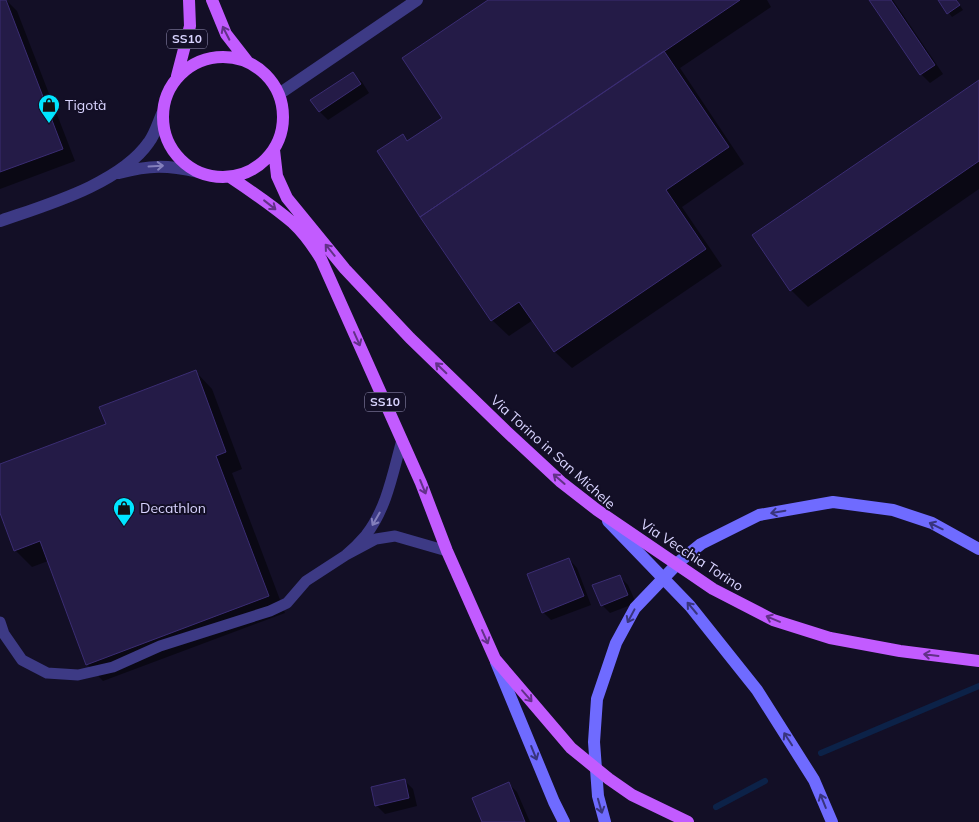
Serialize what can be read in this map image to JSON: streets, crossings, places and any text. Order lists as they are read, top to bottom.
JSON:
{
  "streets": {
    "main road": ["SS10", "Via Torino in San Michele", "Via Vecchia Torino"]
  },
  "crossings": [
    ["Via Torino in San Michele", "Via Vecchia Torino"]
  ],
  "one_way": ["Via Vecchia Torino"],
  "places": {
    "shop": ["Tigotà", "Decathlon"]
  }
}
